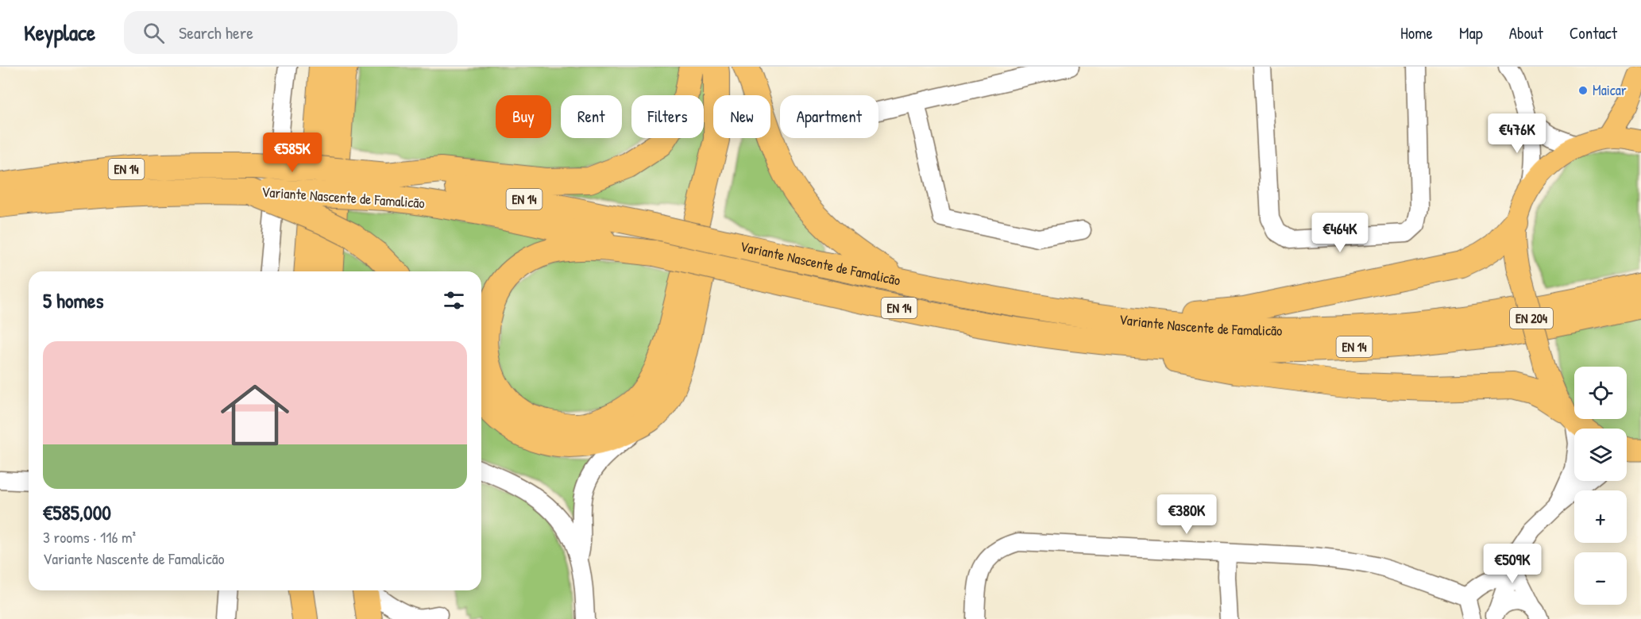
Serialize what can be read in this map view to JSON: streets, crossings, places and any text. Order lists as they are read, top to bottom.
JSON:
{
  "streets": {
    "highway": ["EN 14", "Variante Nascente de Famalicão"],
    "main road": ["EN 204"]
  },
  "places": ["Maicar"],
  "page": {
    "header": "Keyplace",
    "search": "Search here",
    "nav": [
      "Home",
      "Map",
      "About",
      "Contact"
    ],
    "chip": [
      "Buy",
      "Rent",
      "Filters",
      "New",
      "Apartment"
    ],
    "price": [
      "€476K",
      "€585K",
      "€464K",
      "€380K",
      "€509K"
    ],
    "heading": "5 homes",
    "list": [
      {
        "name": "€585,000",
        "note": "3 rooms · 116 m² · Variante Nascente de Famalicão"
      }
    ],
    "map_buttons": ["+", "−"]
  }
}
